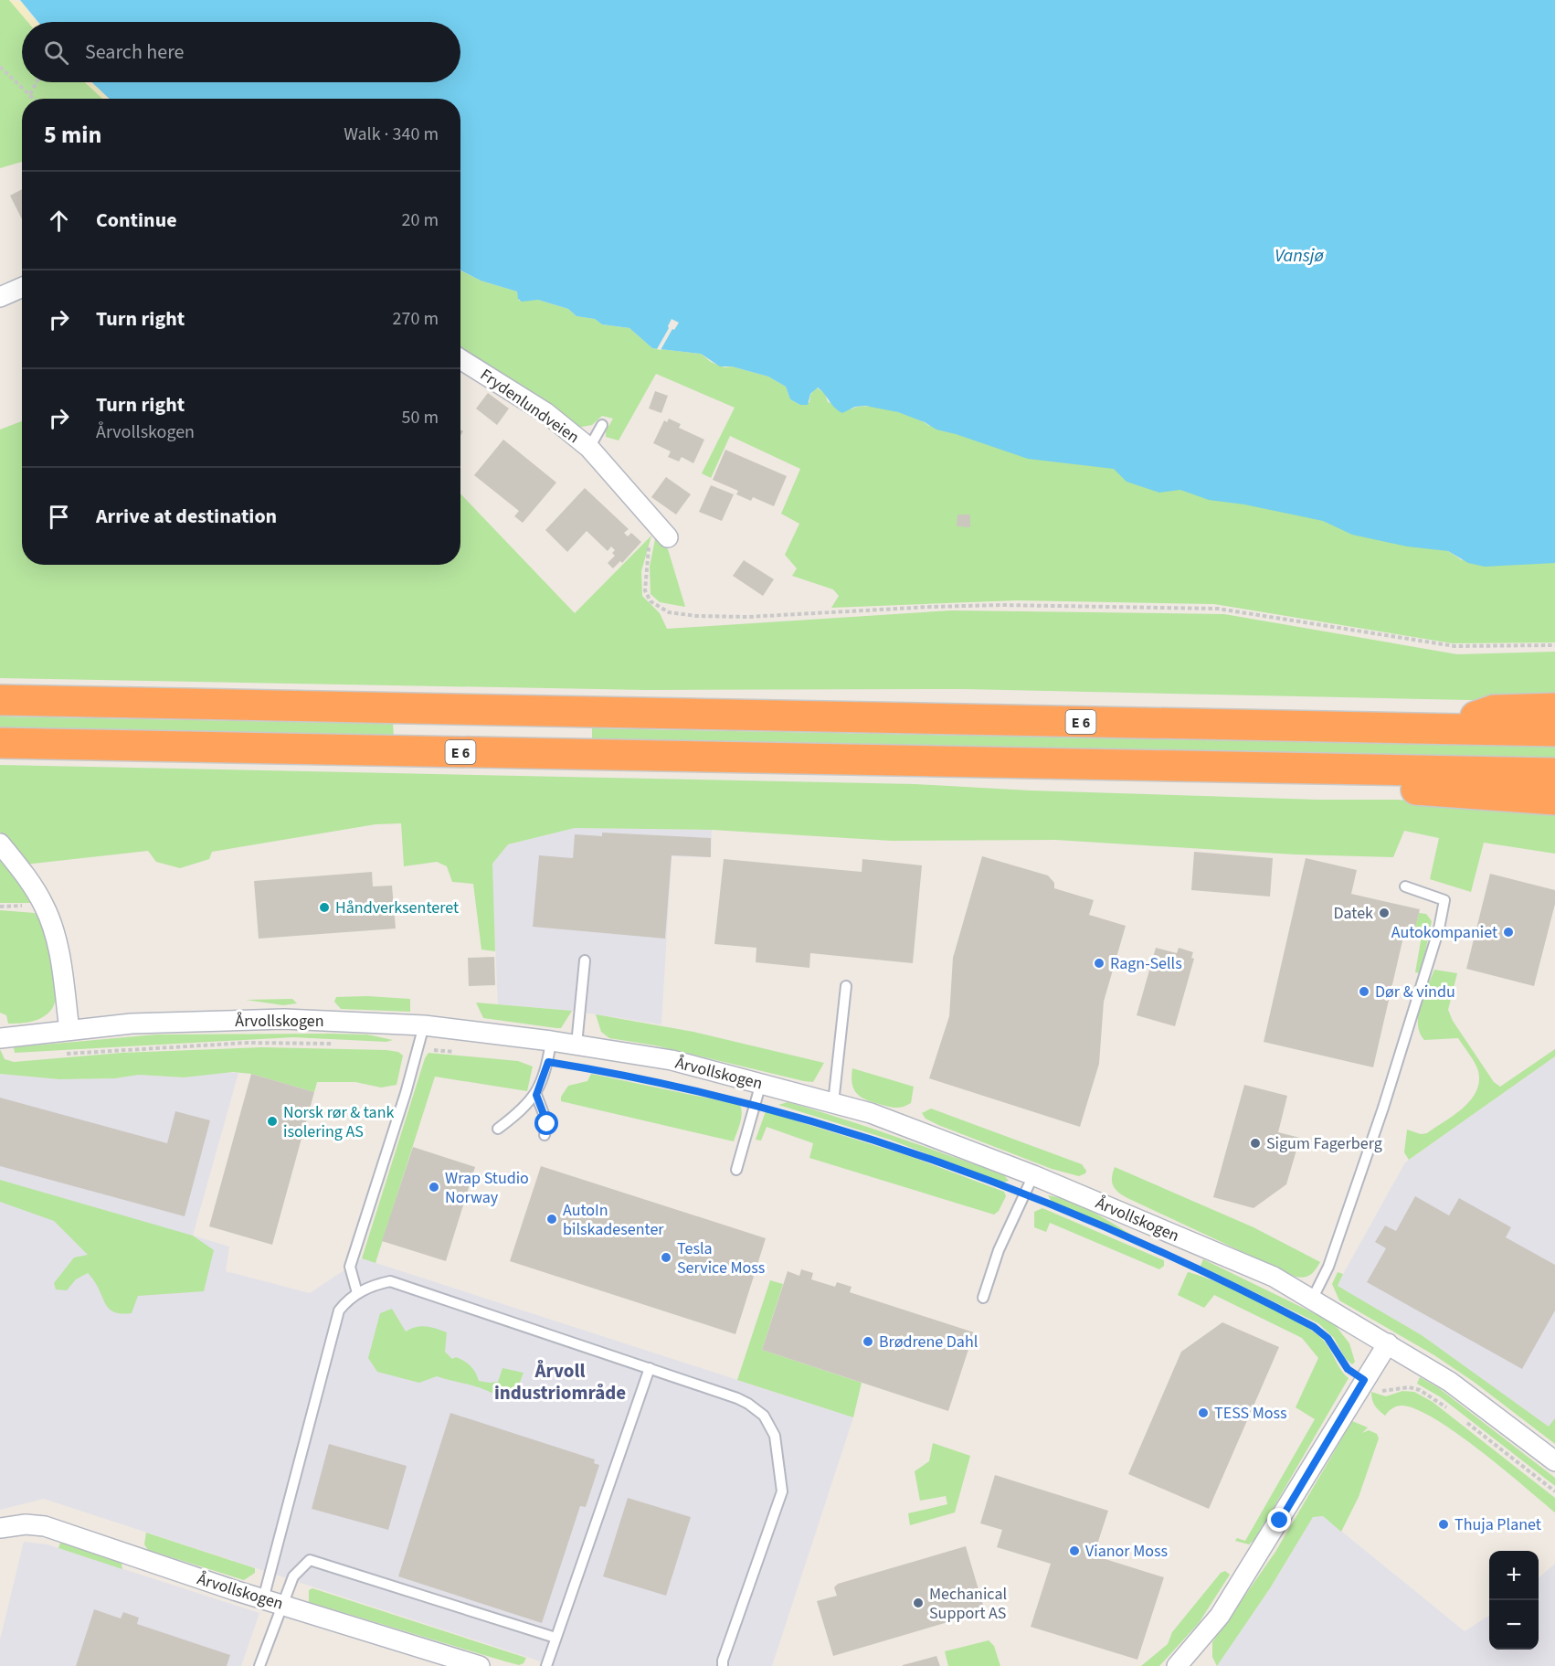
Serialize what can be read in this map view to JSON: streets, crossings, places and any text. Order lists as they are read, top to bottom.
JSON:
{
  "streets": {
    "highway": ["E 6"],
    "street": ["Frydenlundveien", "Årvollskogen"]
  },
  "districts": ["Årvoll industriområde"],
  "water": ["Vansjø"],
  "places": [
    "Håndverksenteret",
    "Datek",
    "Autokompaniet",
    "Ragn-Sells",
    "Dør & vindu",
    "Norsk rør & tank isolering AS",
    "Sigum Fagerberg",
    "Wrap Studio Norway",
    "AutoIn bilskadesenter",
    "Tesla Service Moss",
    "Brødrene Dahl",
    "TESS Moss",
    "Thuja Planet",
    "Vianor Moss",
    "Mechanical Support AS"
  ],
  "page": {
    "search": "Search here",
    "heading": ["5 min", "Walk · 340 m"],
    "list": [
      ["Continue", "20 m"],
      ["Turn right", "270 m"],
      ["Turn right", "Årvollskogen", "50 m"],
      "Arrive at destination"
    ],
    "map_buttons": ["+", "−"]
  }
}
